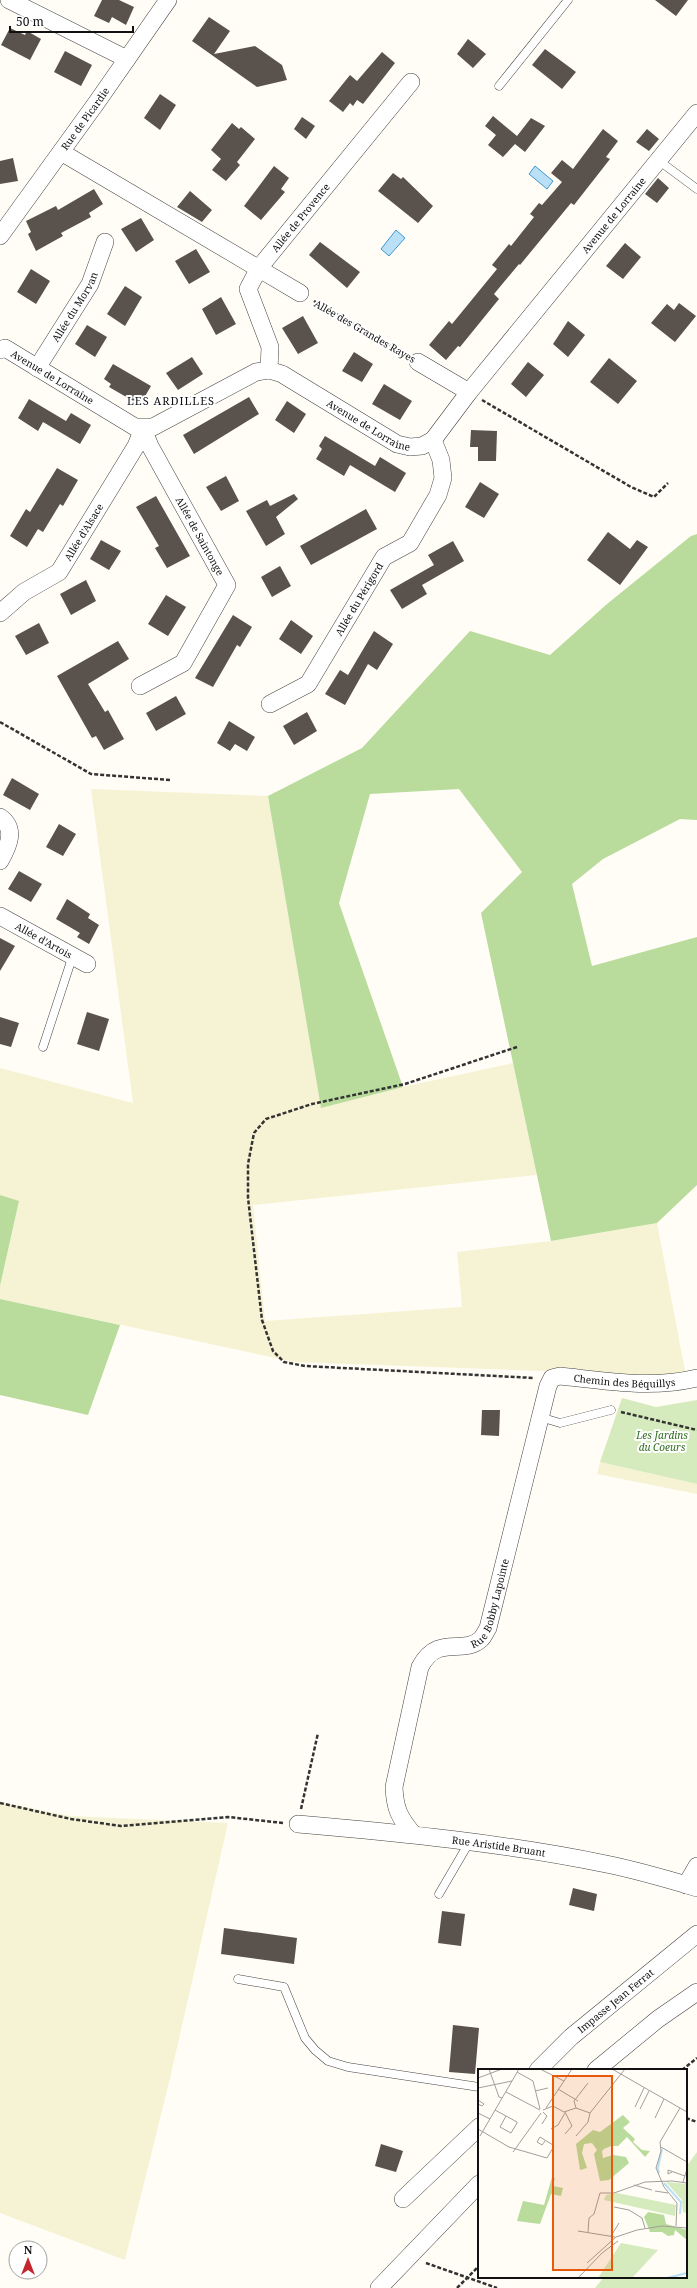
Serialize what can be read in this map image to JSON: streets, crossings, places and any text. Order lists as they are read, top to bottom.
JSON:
{
  "streets": {
    "street": [
      "Rue de Picardie",
      "Avenue de Lorraine",
      "Allée de Provence",
      "Allée du Morvan",
      "Allée des Grandes Rayes",
      "Allée d'Alsace",
      "Allée de Saintonge",
      "Allée du Périgord",
      "Allée d'Artois",
      "Chemin des Béquillys",
      "Rue Bobby Lapointe",
      "Rue Aristide Bruant",
      "Impasse Jean Ferrat"
    ]
  },
  "crossings": [
    ["Avenue de Lorraine", "Allée de Provence"],
    ["Avenue de Lorraine", "Allée du Morvan"],
    ["Avenue de Lorraine", "Allée des Grandes Rayes"],
    ["Avenue de Lorraine", "Allée d'Alsace"],
    ["Avenue de Lorraine", "Allée de Saintonge"],
    ["Avenue de Lorraine", "Allée du Périgord"],
    ["Allée d'Alsace", "Allée de Saintonge"],
    ["Chemin des Béquillys", "Rue Bobby Lapointe"],
    ["Rue Bobby Lapointe", "Rue Aristide Bruant"]
  ],
  "districts": ["LES ARDILLES"],
  "parks": ["Les Jardins du Coeurs"],
  "scale_bar": "50 m",
  "north": "top"
}
